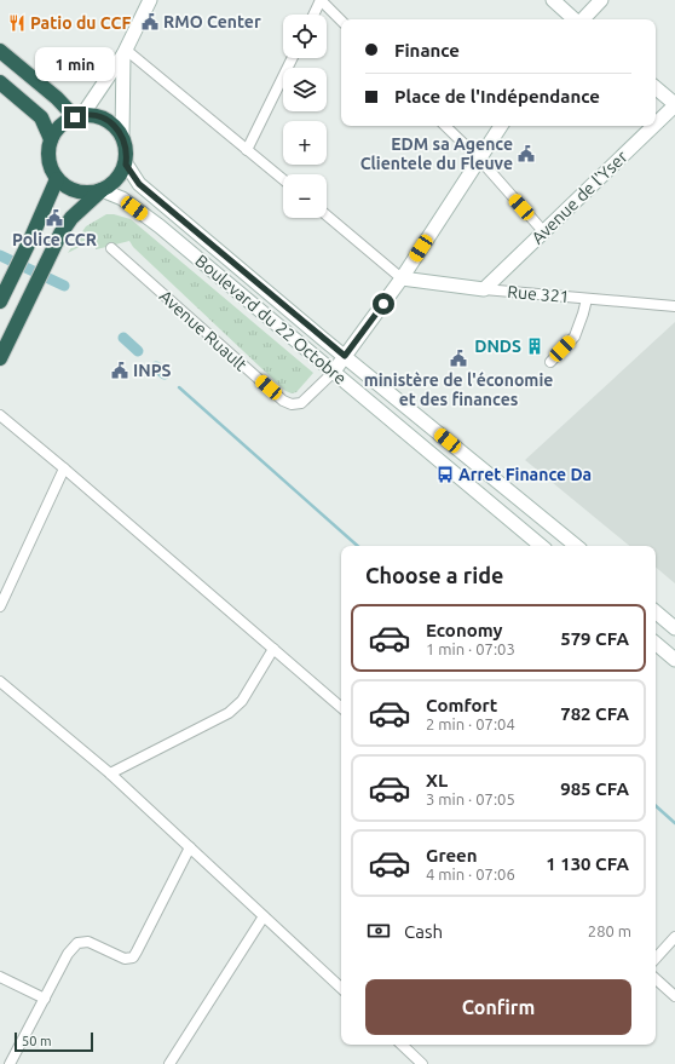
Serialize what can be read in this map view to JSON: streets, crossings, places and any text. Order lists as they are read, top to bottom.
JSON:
{
  "streets": {
    "main road": [
      "Avenue de l'Yser",
      "Rue 321",
      "Boulevard du 22 Octobre",
      "Avenue Ruault"
    ]
  },
  "crossings": [
    ["Avenue de l'Yser", "Rue 321"],
    ["Rue 321", "Avenue Ruault"],
    ["Boulevard du 22 Octobre", "Avenue Ruault"]
  ],
  "places": {
    "public building": [
      "RMO Center",
      "EDM sa Agence Clientele du Fleuve",
      "Police CCR",
      "ministère de l'économie et des finances",
      "INPS"
    ],
    "restaurant": ["Patio du CCF"],
    "building": ["DNDS"],
    "bus stop": ["Arret Finance Da"]
  },
  "scale_bar": "50 m",
  "page": {
    "map_buttons": ["+", "−"],
    "banner": ["Finance", "Place de l'Indépendance"],
    "bubble": "1 min",
    "heading": "Choose a ride",
    "list": [
      {
        "name": "Economy",
        "note": "1 min · 07:03",
        "value": "579 CFA"
      },
      {
        "name": "Comfort",
        "note": "2 min · 07:04",
        "value": "782 CFA"
      },
      {
        "name": "XL",
        "note": "3 min · 07:05",
        "value": "985 CFA"
      },
      {
        "name": "Green",
        "note": "4 min · 07:06",
        "value": "1 130 CFA"
      }
    ],
    "pay": ["Cash", "280 m"],
    "buttons": "Confirm",
    "scale": "50 m"
  }
}
